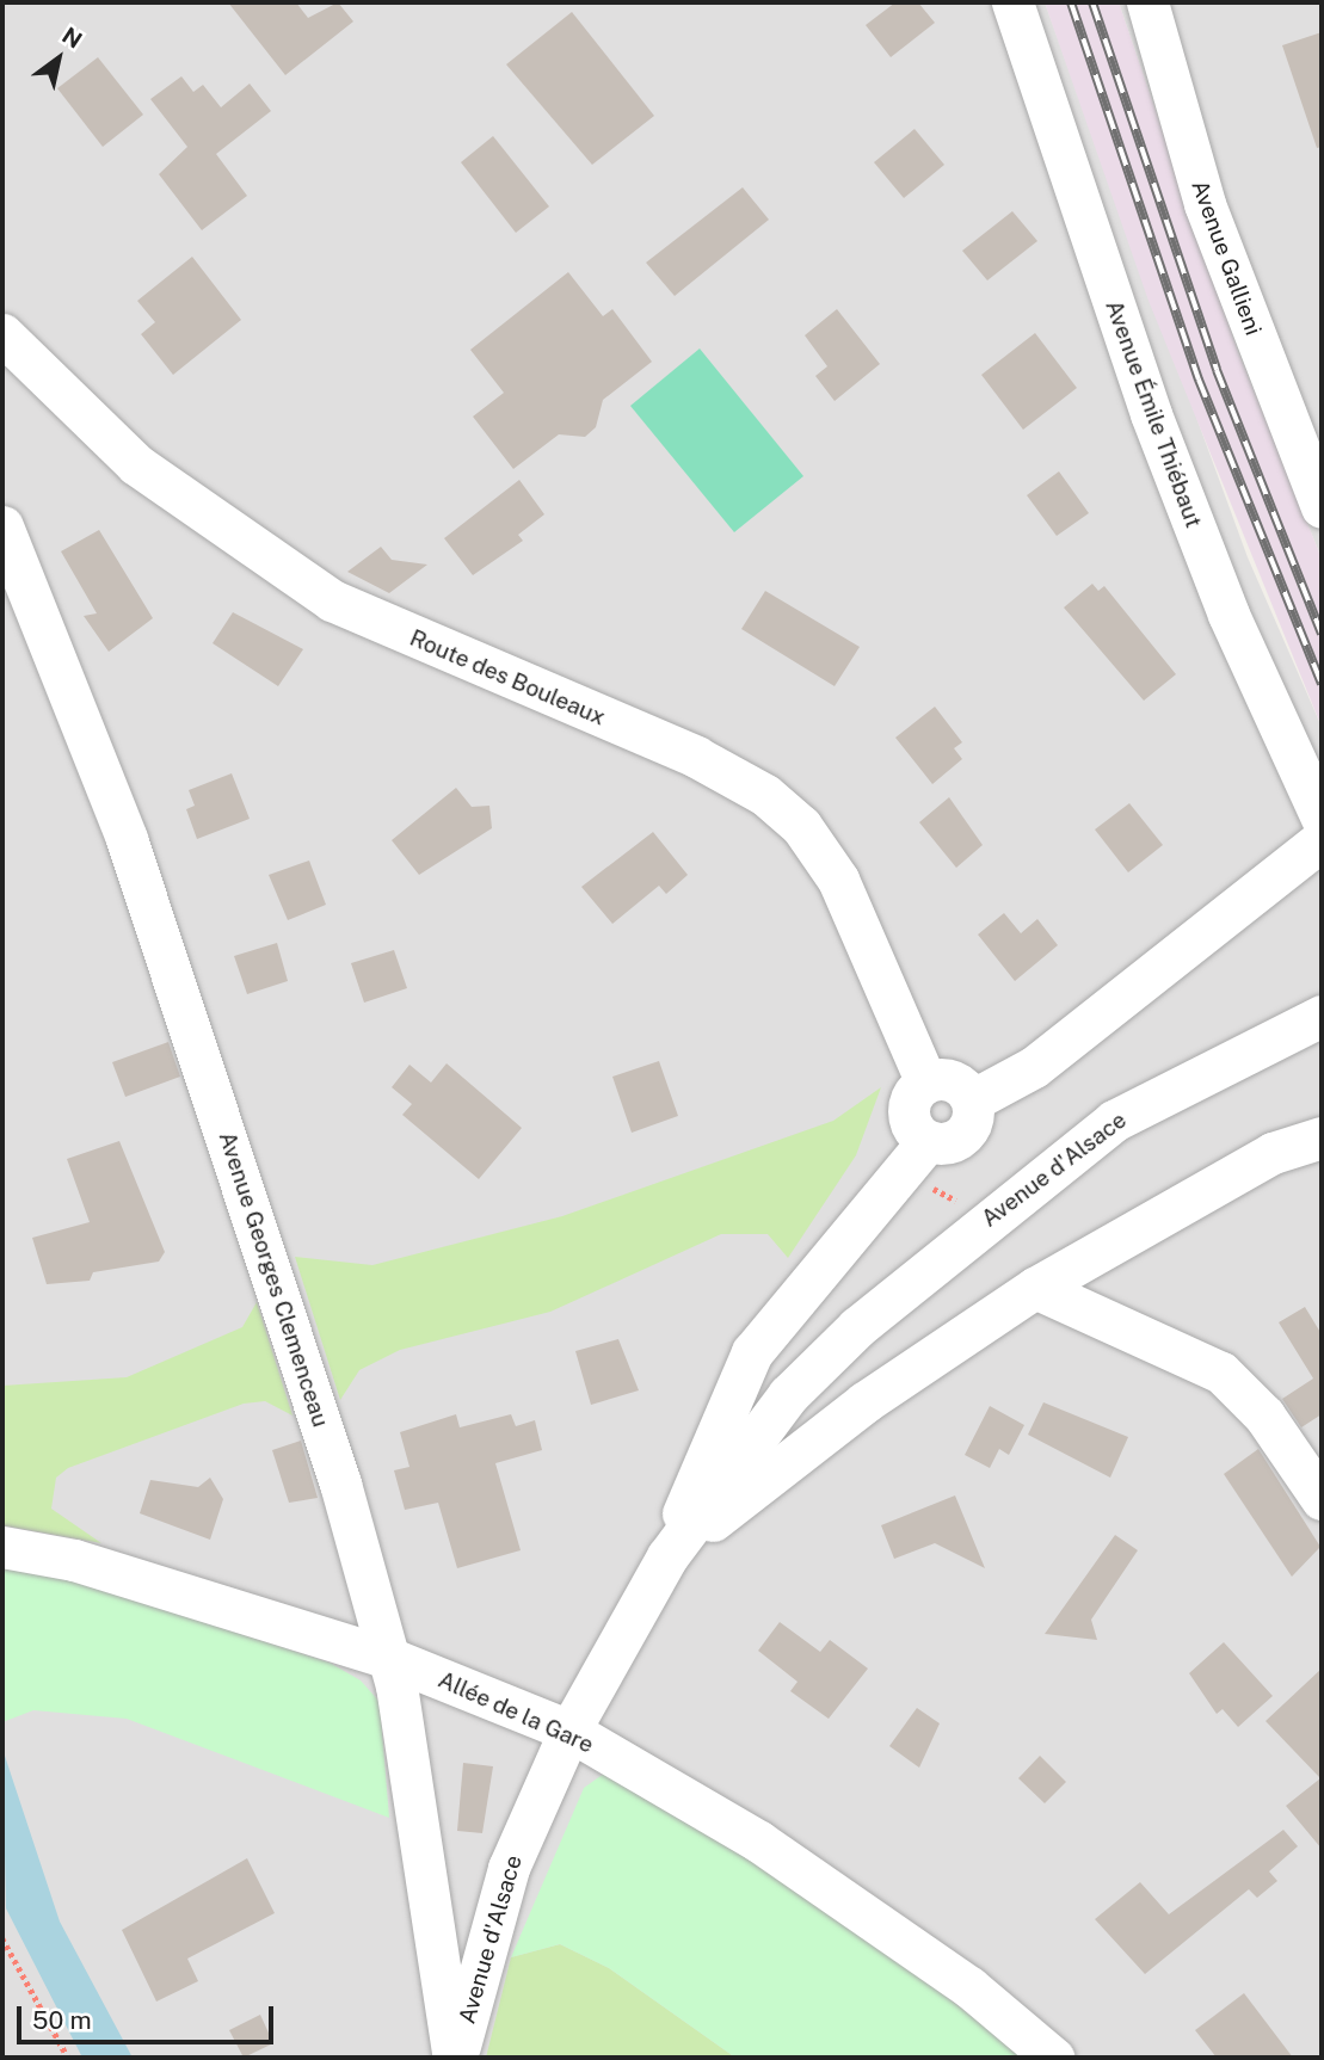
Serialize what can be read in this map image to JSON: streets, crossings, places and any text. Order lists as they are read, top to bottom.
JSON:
{
  "streets": {
    "street": [
      "Avenue Gallieni",
      "Avenue Émile Thiébaut",
      "Route des Bouleaux",
      "Avenue d'Alsace",
      "Avenue Georges Clemenceau",
      "Allée de la Gare"
    ]
  },
  "crossings": [
    ["Route des Bouleaux", "Avenue d'Alsace"],
    ["Avenue d'Alsace", "Avenue Georges Clemenceau"],
    ["Avenue d'Alsace", "Allée de la Gare"],
    ["Avenue Georges Clemenceau", "Allée de la Gare"]
  ],
  "scale_bar": "50 m",
  "north": "top right"
}
